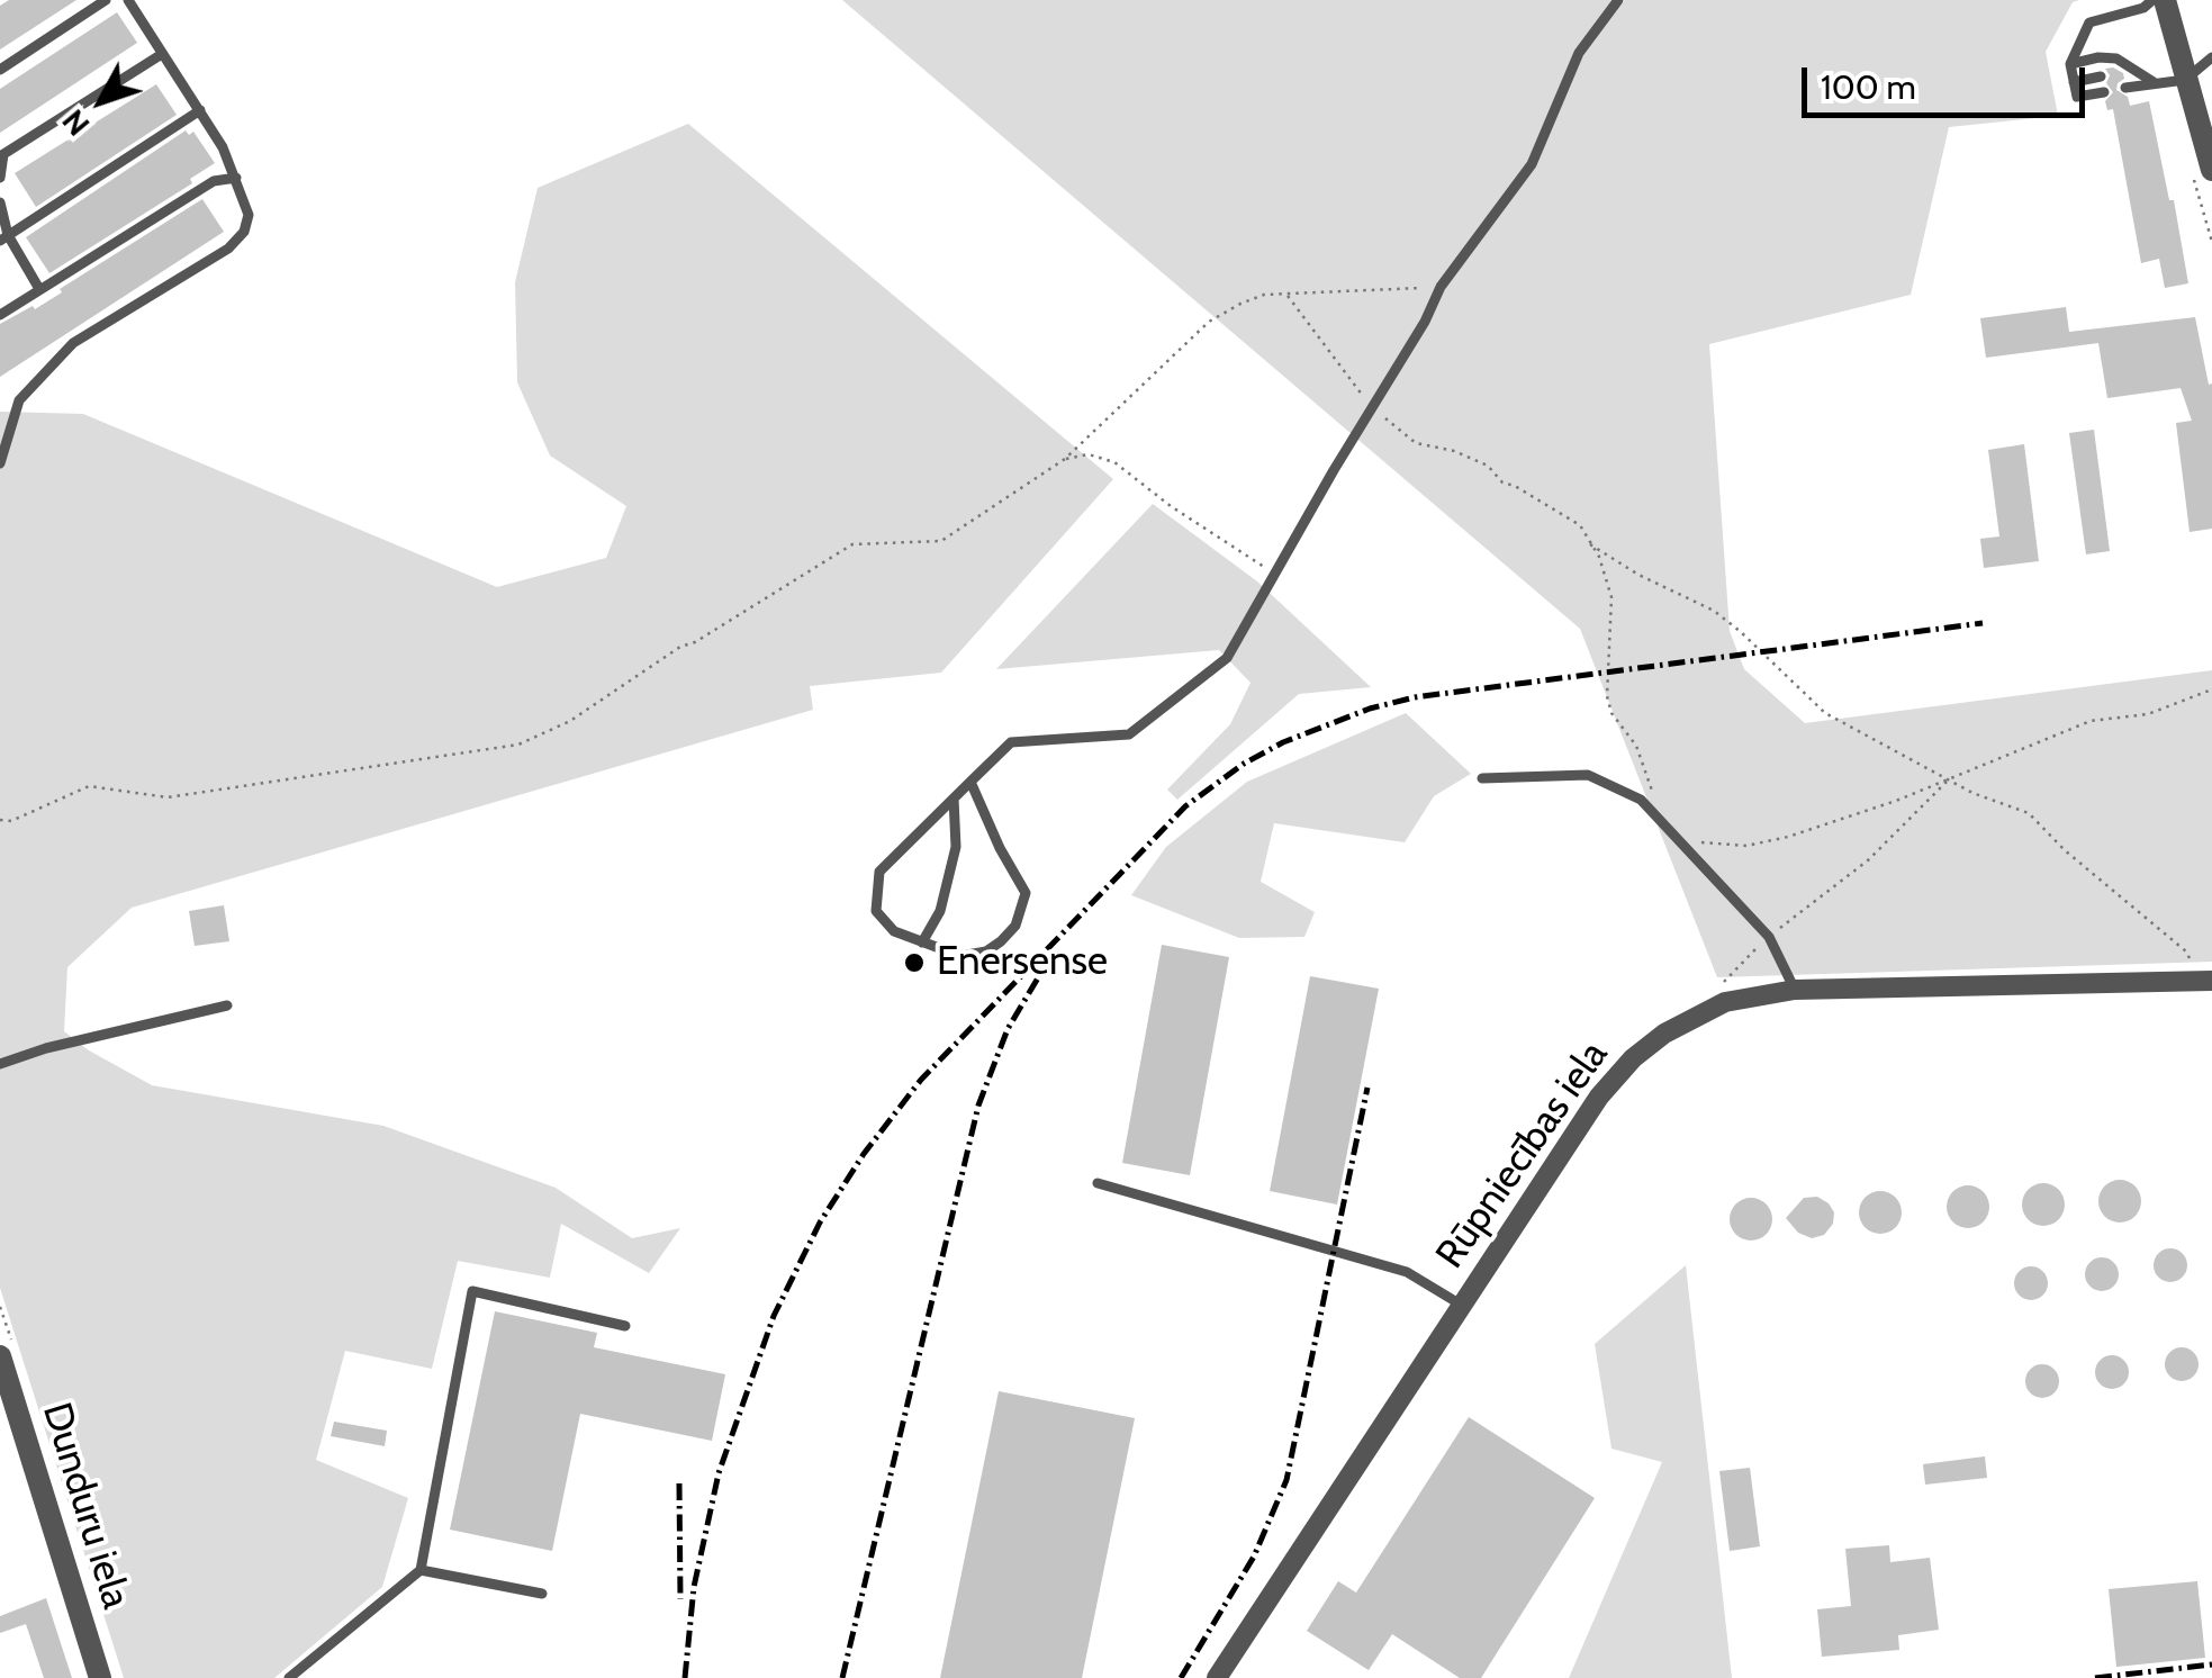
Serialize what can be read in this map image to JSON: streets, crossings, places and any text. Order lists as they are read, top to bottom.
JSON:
{
  "streets": {
    "street": ["Rūpniecības iela", "Dunduru iela"]
  },
  "places": ["Enersense"],
  "scale_bar": "100 m",
  "north": "bottom left"
}
